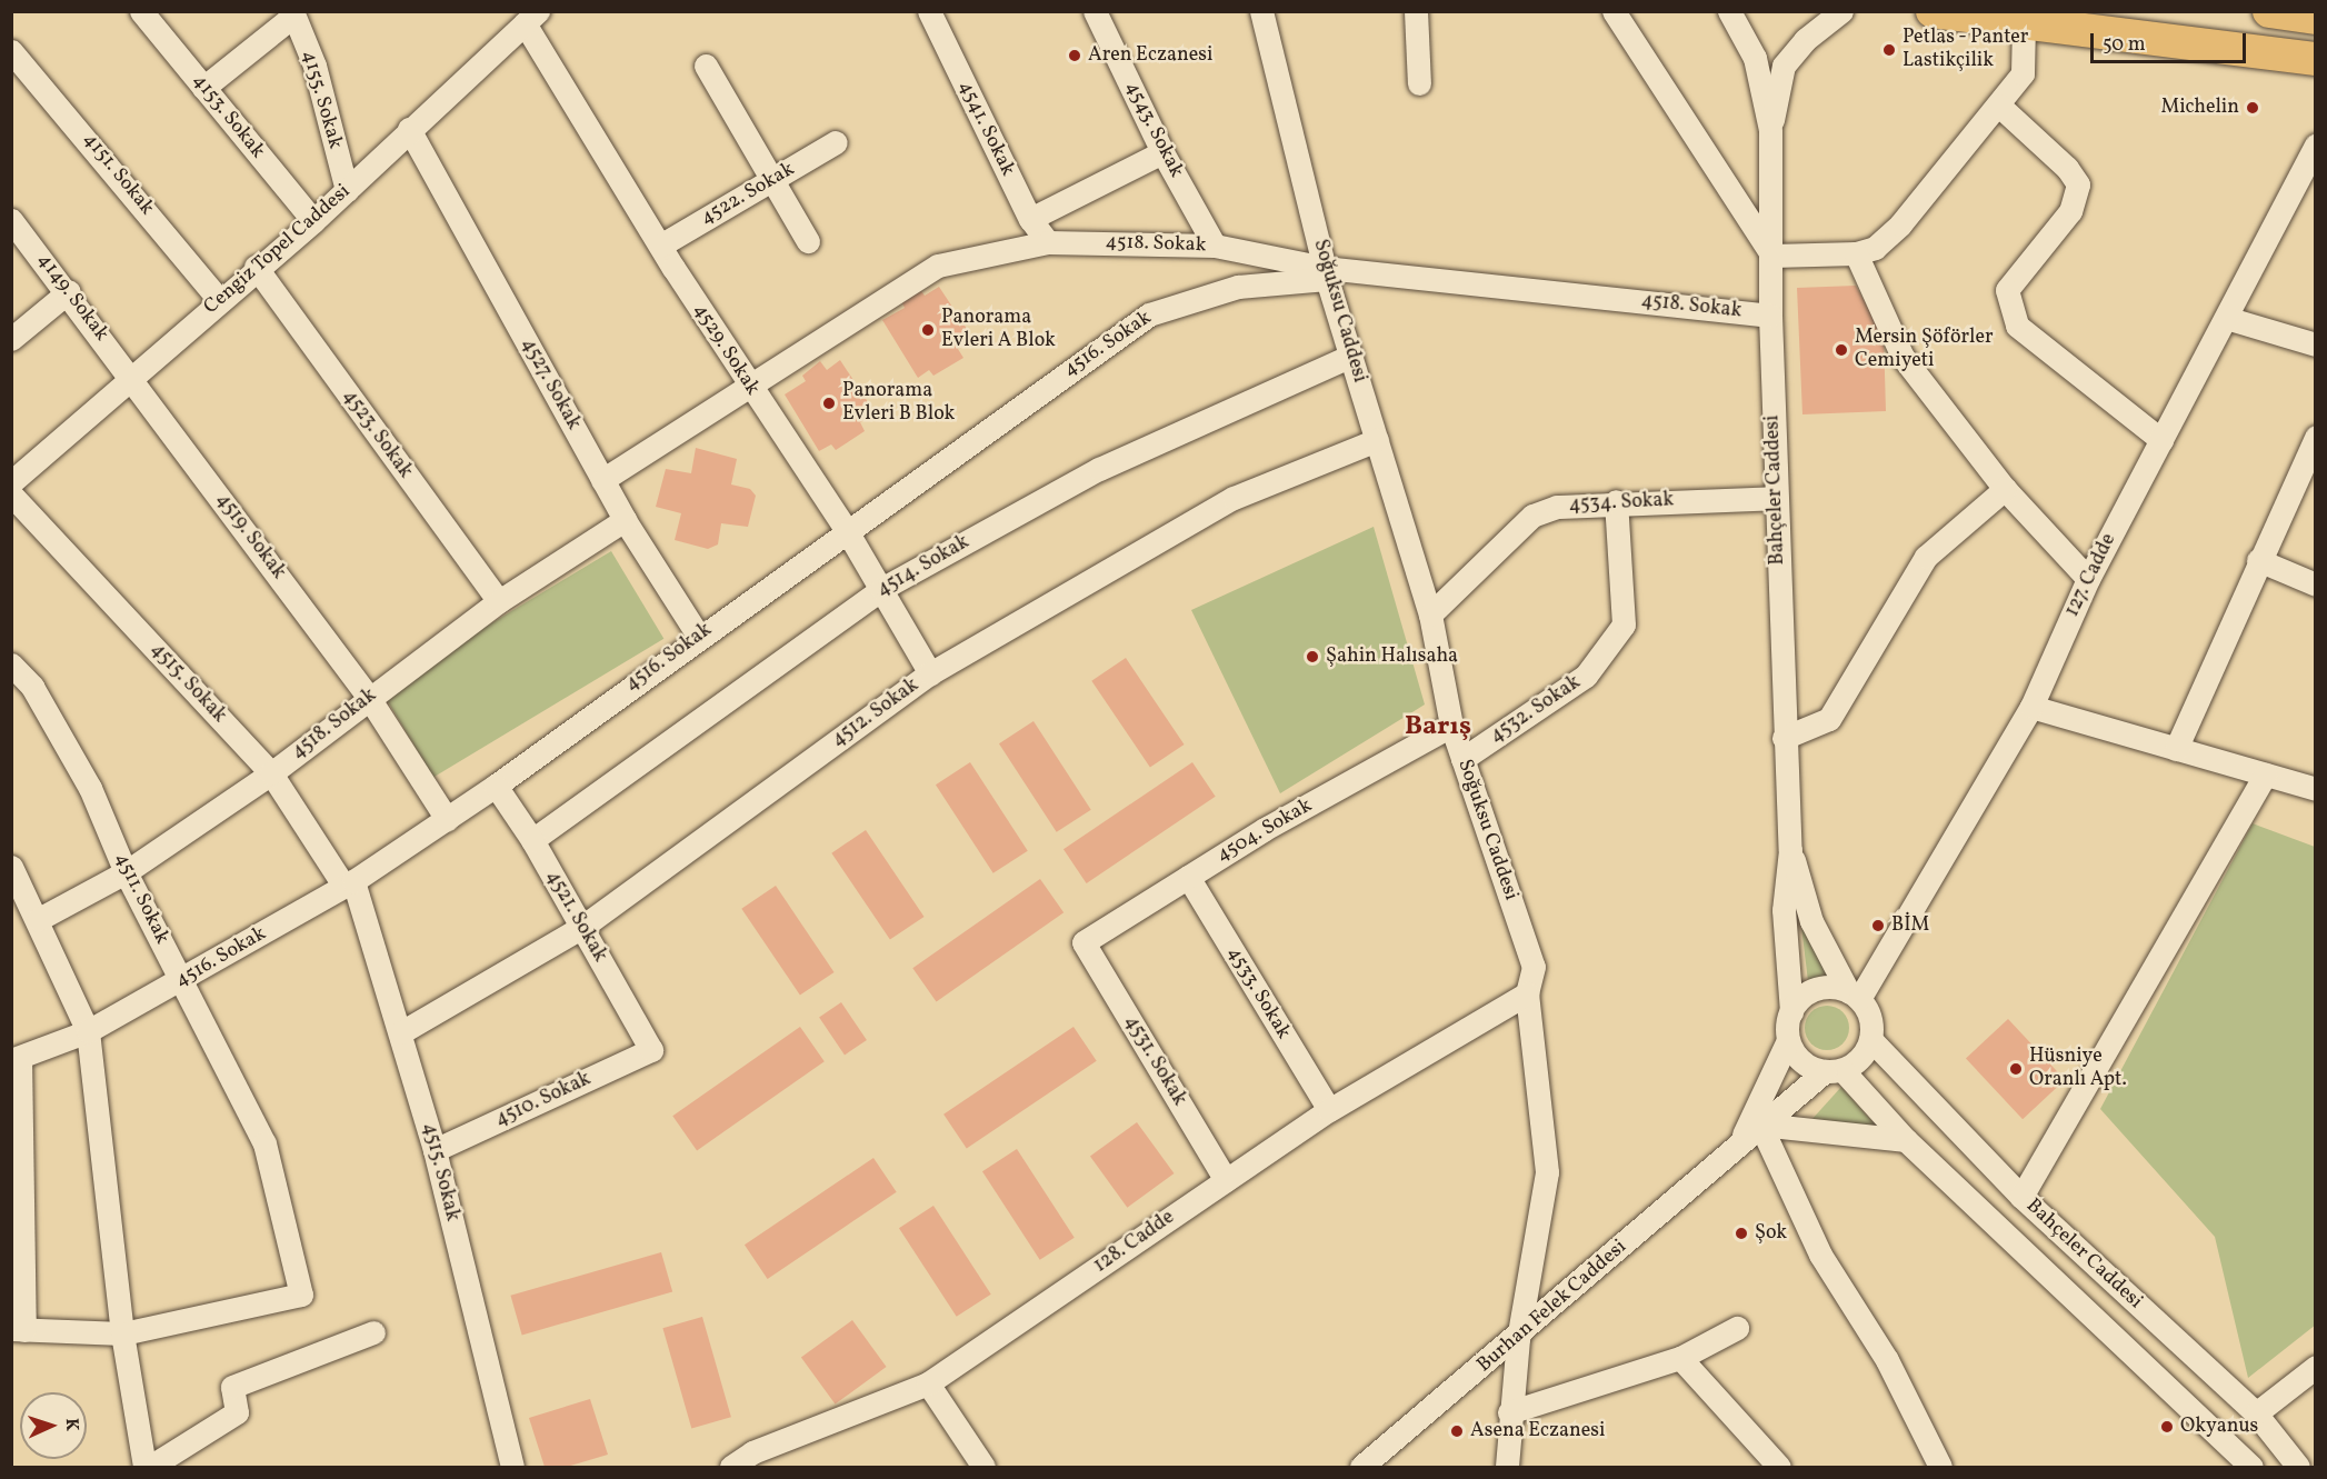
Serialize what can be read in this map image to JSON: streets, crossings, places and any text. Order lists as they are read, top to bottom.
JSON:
{
  "streets": {
    "street": [
      "4155. Sokak",
      "4153. Sokak",
      "4541. Sokak",
      "4543. Sokak",
      "4151. Sokak",
      "4522. Sokak",
      "4518. Sokak",
      "Cengiz Topel Caddesi",
      "4149. Sokak",
      "Soğuksu Caddesi",
      "4516. Sokak",
      "4529. Sokak",
      "4527. Sokak",
      "4523. Sokak",
      "Bahçeler Caddesi",
      "4534. Sokak",
      "4519. Sokak",
      "4514. Sokak",
      "127. Cadde",
      "4515. Sokak",
      "4532. Sokak",
      "4512. Sokak",
      "4504. Sokak",
      "4511. Sokak",
      "4521. Sokak",
      "4533. Sokak",
      "4531. Sokak",
      "4510. Sokak",
      "128. Cadde",
      "Burhan Felek Caddesi"
    ]
  },
  "crossings": [
    ["4155. Sokak", "Cengiz Topel Caddesi"],
    ["4153. Sokak", "Cengiz Topel Caddesi"],
    ["4541. Sokak", "4518. Sokak"],
    ["4543. Sokak", "4518. Sokak"],
    ["4151. Sokak", "Cengiz Topel Caddesi"],
    ["4522. Sokak", "4529. Sokak"],
    ["4518. Sokak", "Soğuksu Caddesi"],
    ["4518. Sokak", "4516. Sokak"],
    ["4518. Sokak", "4529. Sokak"],
    ["4518. Sokak", "4527. Sokak"],
    ["4518. Sokak", "4523. Sokak"],
    ["4518. Sokak", "Bahçeler Caddesi"],
    ["4518. Sokak", "4519. Sokak"],
    ["4518. Sokak", "4515. Sokak"],
    ["4518. Sokak", "4511. Sokak"],
    ["Cengiz Topel Caddesi", "4149. Sokak"],
    ["Cengiz Topel Caddesi", "4529. Sokak"],
    ["Cengiz Topel Caddesi", "4527. Sokak"],
    ["Cengiz Topel Caddesi", "4523. Sokak"],
    ["Cengiz Topel Caddesi", "4519. Sokak"],
    ["4149. Sokak", "4519. Sokak"],
    ["Soğuksu Caddesi", "4516. Sokak"],
    ["Soğuksu Caddesi", "4534. Sokak"],
    ["Soğuksu Caddesi", "4514. Sokak"],
    ["Soğuksu Caddesi", "4532. Sokak"],
    ["Soğuksu Caddesi", "4512. Sokak"],
    ["Soğuksu Caddesi", "4504. Sokak"],
    ["Soğuksu Caddesi", "128. Cadde"],
    ["Soğuksu Caddesi", "Burhan Felek Caddesi"],
    ["4516. Sokak", "4529. Sokak"],
    ["4516. Sokak", "4527. Sokak"],
    ["4516. Sokak", "4519. Sokak"],
    ["4516. Sokak", "4515. Sokak"],
    ["4516. Sokak", "4511. Sokak"],
    ["4516. Sokak", "4521. Sokak"],
    ["4529. Sokak", "4514. Sokak"],
    ["4529. Sokak", "4512. Sokak"],
    ["Bahçeler Caddesi", "4534. Sokak"],
    ["Bahçeler Caddesi", "127. Cadde"],
    ["Bahçeler Caddesi", "Burhan Felek Caddesi"],
    ["4534. Sokak", "4532. Sokak"],
    ["4514. Sokak", "4521. Sokak"],
    ["127. Cadde", "Burhan Felek Caddesi"],
    ["4515. Sokak", "4512. Sokak"],
    ["4515. Sokak", "4510. Sokak"],
    ["4512. Sokak", "4521. Sokak"],
    ["4504. Sokak", "4533. Sokak"],
    ["4504. Sokak", "4531. Sokak"],
    ["4521. Sokak", "4510. Sokak"],
    ["4533. Sokak", "128. Cadde"],
    ["4531. Sokak", "128. Cadde"]
  ],
  "districts": ["Barış"],
  "places": [
    "Petlas - Panter Lastikçilik",
    "Aren Eczanesi",
    "Michelin",
    "Panorama Evleri A Blok",
    "Mersin Şöförler Cemiyeti",
    "Panorama Evleri B Blok",
    "Şahin Halısaha",
    "BİM",
    "Hüsniye Oranlı Apt.",
    "Şok",
    "Okyanus",
    "Asena Eczanesi"
  ],
  "scale_bar": "50 m",
  "north": "right"
}
